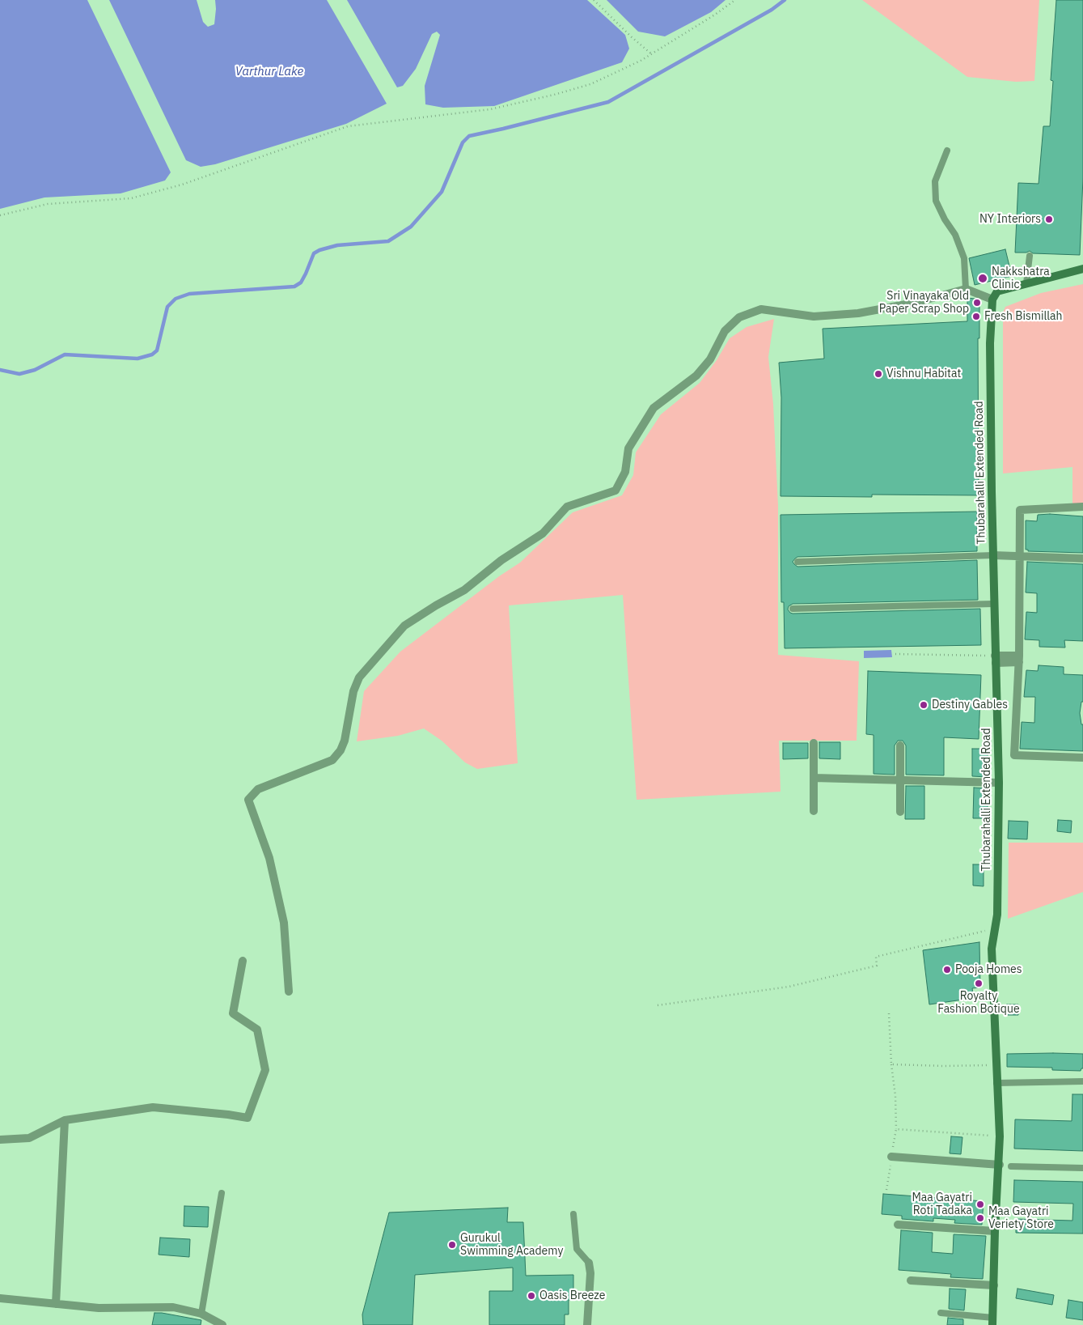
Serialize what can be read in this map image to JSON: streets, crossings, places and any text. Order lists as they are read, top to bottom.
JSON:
{
  "streets": {
    "street": ["Thubarahalli Extended Road"]
  },
  "water": ["Varthur Lake"],
  "places": [
    "NY Interiors",
    "Nakkshatra Clinic",
    "Sri Vinayaka Old Paper Scrap Shop",
    "Fresh Bismillah",
    "Vishnu Habitat",
    "Destiny Gables",
    "Pooja Homes",
    "Royalty Fashion Botique",
    "Maa Gayatri Roti Tadaka",
    "Maa Gayatri Veriety Store",
    "Gurukul Swimming Academy",
    "Oasis Breeze"
  ]
}
